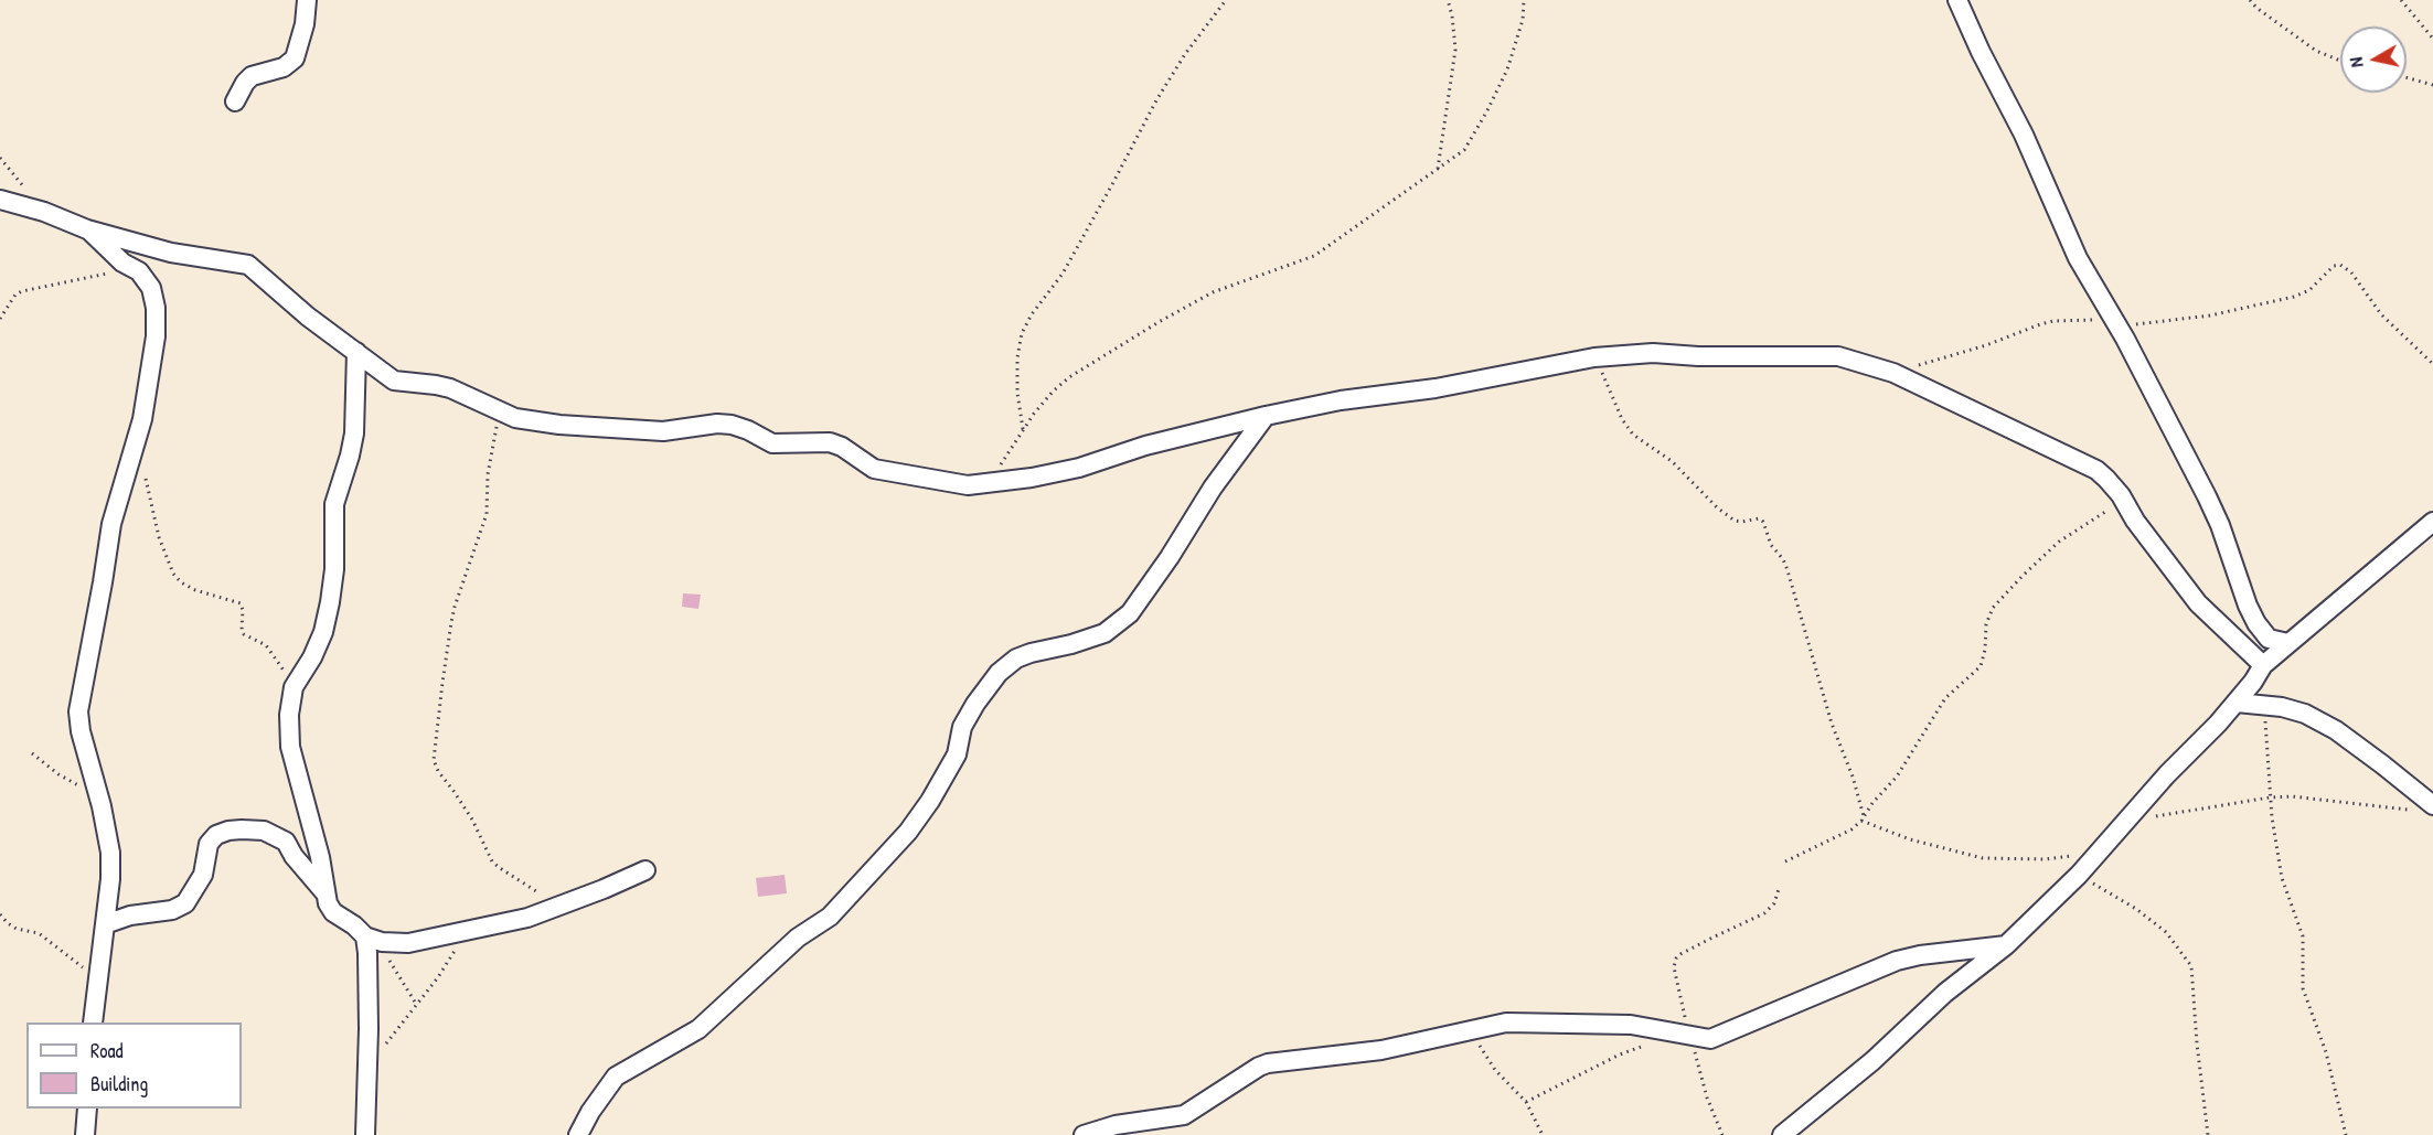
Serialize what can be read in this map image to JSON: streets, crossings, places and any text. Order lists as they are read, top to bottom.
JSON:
{
  "legend": ["Road", "Building"],
  "north": "left"
}
